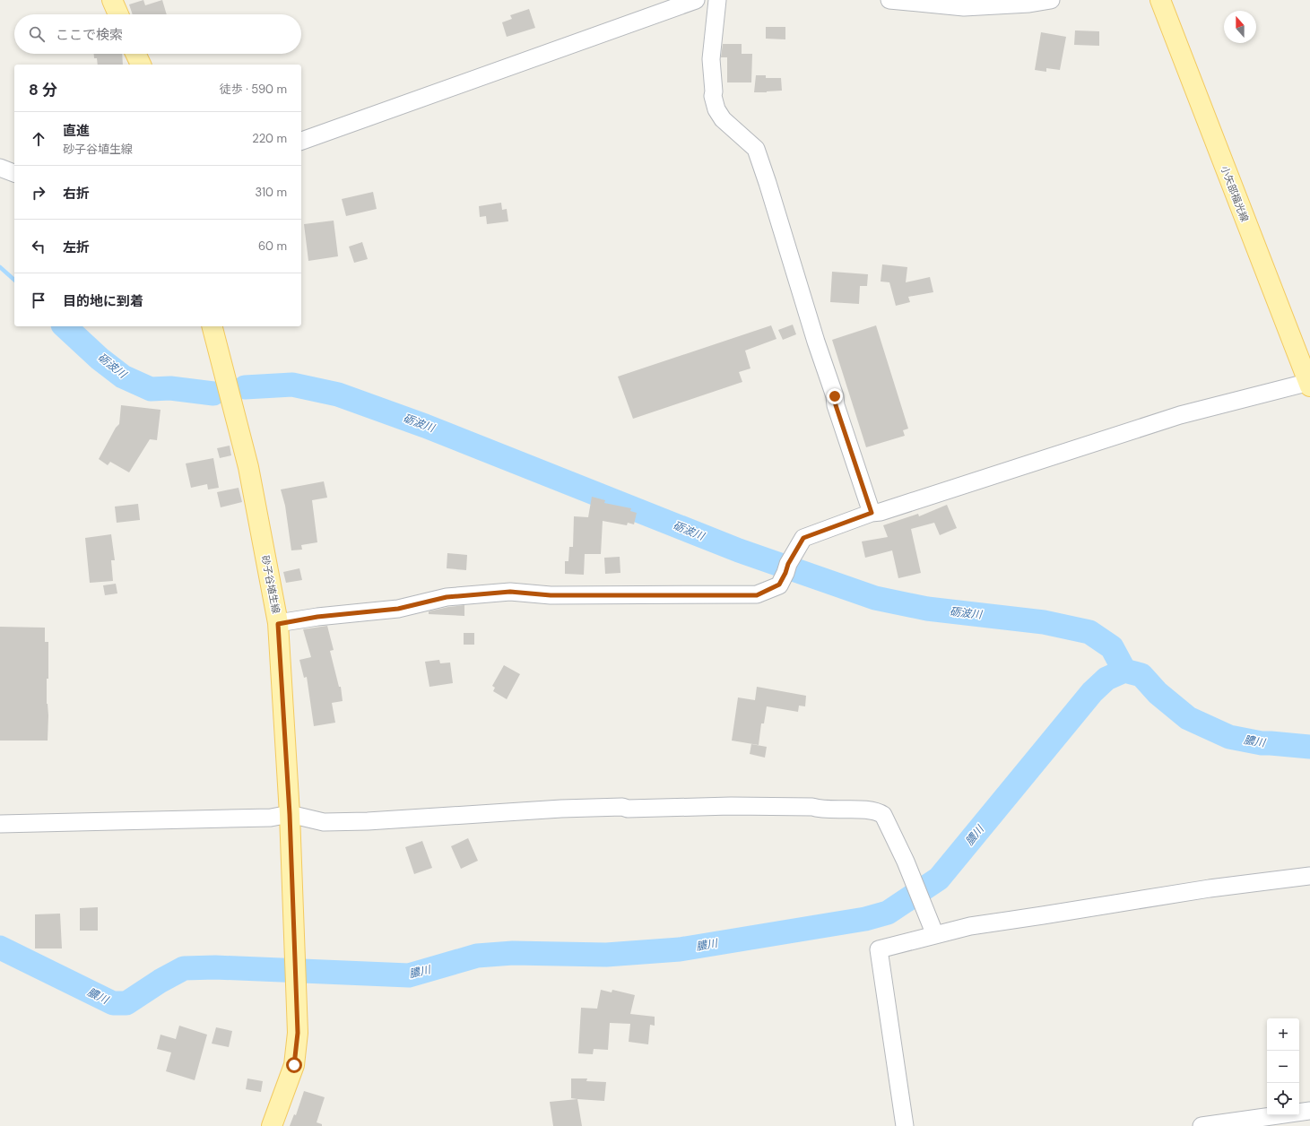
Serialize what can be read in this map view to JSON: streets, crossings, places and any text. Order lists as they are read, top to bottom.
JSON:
{
  "streets": {
    "main road": ["小矢部福光線", "砂子谷埴生線"]
  },
  "water": ["砺波川", "膿川"],
  "north": "top",
  "page": {
    "search": "ここで検索",
    "heading": ["8 分", "徒歩 · 590 m"],
    "list": [
      ["直進", "砂子谷埴生線", "220 m"],
      ["右折", "310 m"],
      ["左折", "60 m"],
      "目的地に到着"
    ],
    "map_buttons": ["+", "−"]
  }
}
